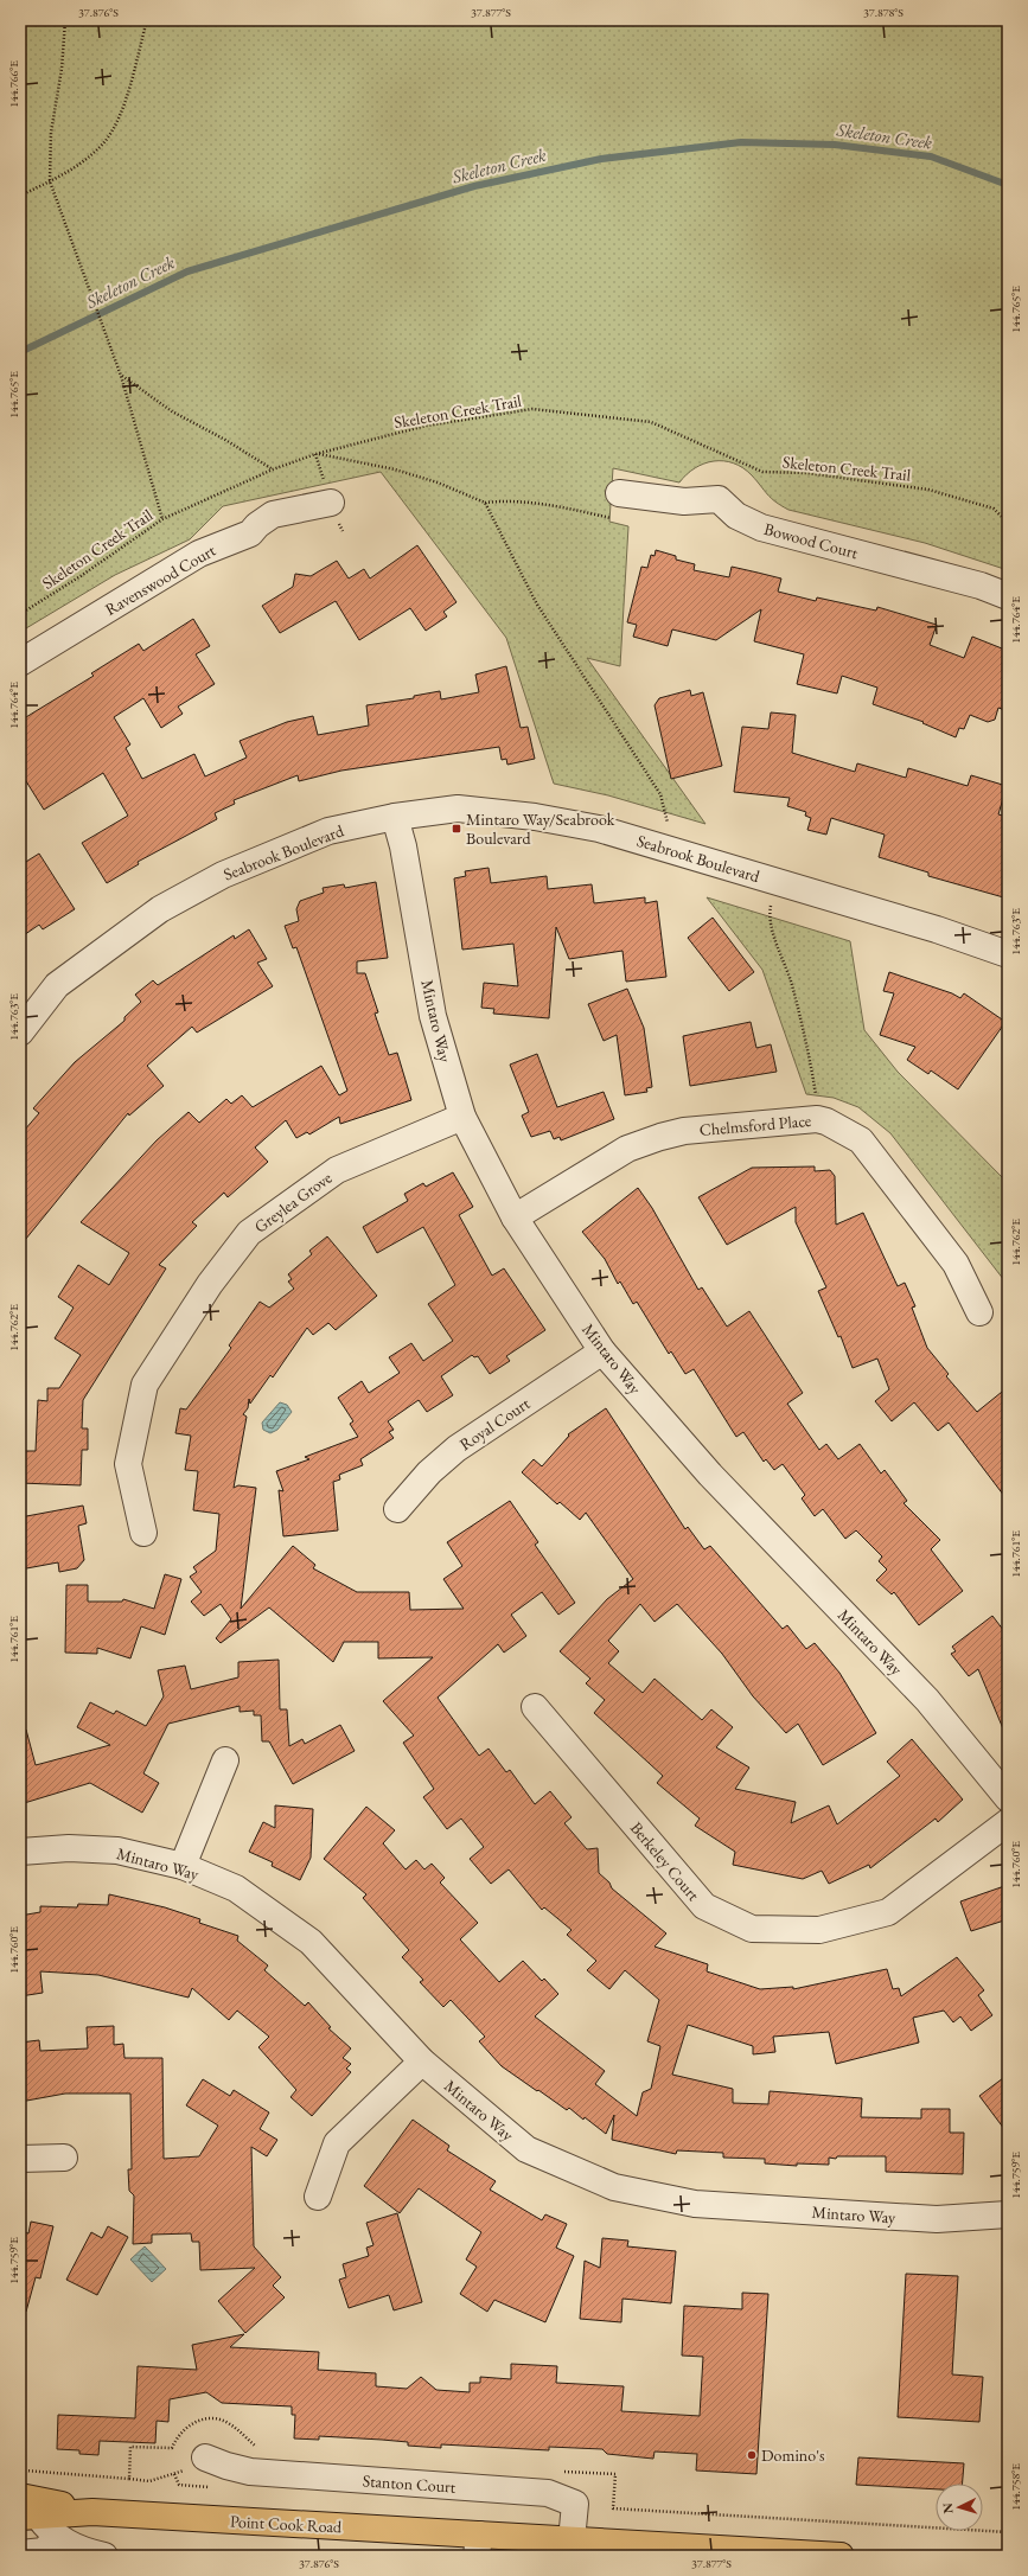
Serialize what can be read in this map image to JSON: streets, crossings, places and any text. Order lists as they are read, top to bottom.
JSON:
{
  "streets": {
    "main road": ["Point Cook Road"],
    "street": [
      "Bowood Court",
      "Ravenswood Court",
      "Seabrook Boulevard",
      "Mintaro Way",
      "Chelmsford Place",
      "Greylea Grove",
      "Royal Court",
      "Berkeley Court",
      "Stanton Court"
    ],
    "path": ["Skeleton Creek Trail"]
  },
  "crossings": [
    ["Seabrook Boulevard", "Mintaro Way"],
    ["Mintaro Way", "Chelmsford Place"],
    ["Mintaro Way", "Greylea Grove"],
    ["Mintaro Way", "Royal Court"],
    ["Stanton Court", "Point Cook Road"]
  ],
  "water": ["Skeleton Creek"],
  "places": {
    "transit": ["Mintaro Way/Seabrook Boulevard"],
    "other": ["Domino's"]
  },
  "north": "left",
  "coordinates": [
    "37.876°S",
    "37.877°S",
    "37.878°S",
    "144.766°E",
    "144.765°E",
    "144.764°E",
    "144.763°E",
    "144.762°E",
    "144.761°E",
    "144.760°E",
    "144.759°E",
    "144.758°E"
  ]
}
